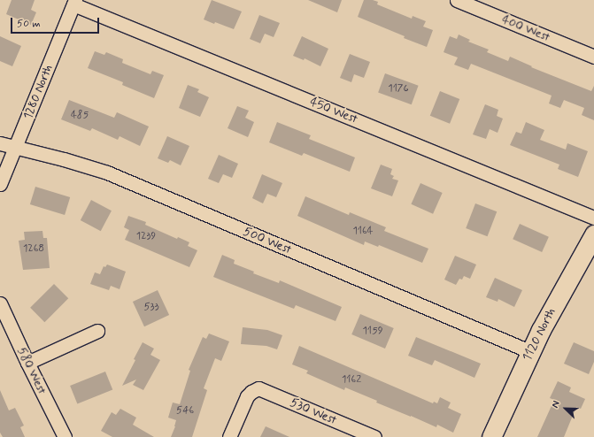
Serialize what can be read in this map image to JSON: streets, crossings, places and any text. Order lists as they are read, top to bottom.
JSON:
{
  "streets": {
    "street": [
      "400 West",
      "1280 North",
      "450 West",
      "500 West",
      "1120 North",
      "580 West",
      "530 West"
    ]
  },
  "crossings": [
    ["1280 North", "450 West"],
    ["1280 North", "500 West"],
    ["500 West", "1120 North"]
  ],
  "house_numbers": [
    "1176",
    "485",
    "1164",
    "1239",
    "1268",
    "533",
    "1159",
    "1162",
    "546"
  ],
  "scale_bar": "50 m",
  "north": "top left"
}
